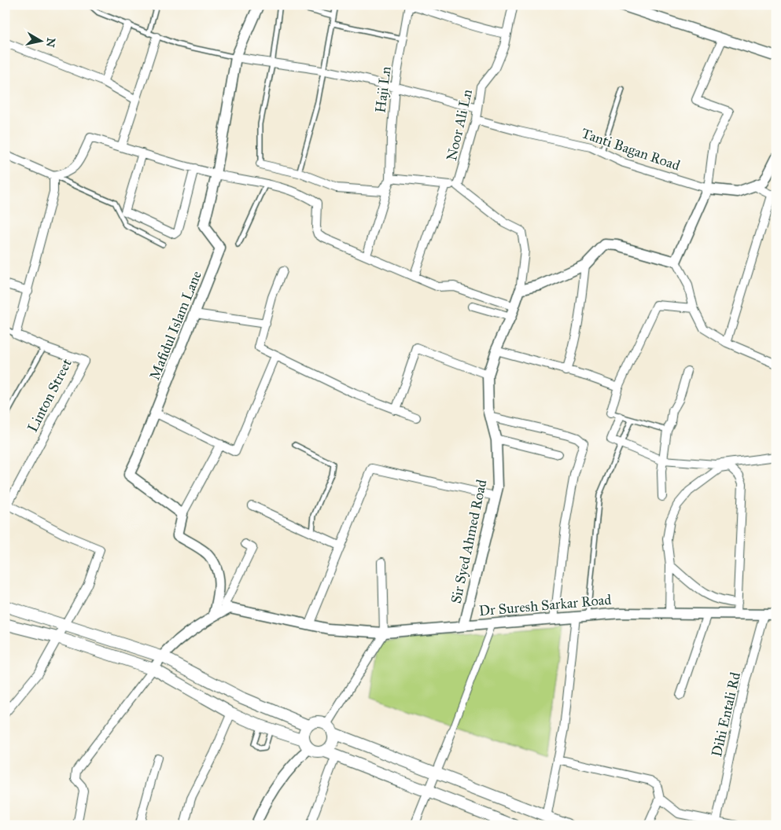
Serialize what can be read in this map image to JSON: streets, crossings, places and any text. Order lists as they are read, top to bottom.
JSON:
{
  "streets": {
    "street": [
      "Haji Ln",
      "Noor Ali Ln",
      "Tanti Bagan Road",
      "Mafidul Islam Lane",
      "Linton Street",
      "Sir Syed Ahmed Road",
      "Dr Suresh Sarkar Road",
      "Dihi Entali Rd"
    ]
  },
  "crossings": [
    ["Noor Ali Ln", "Tanti Bagan Road"],
    ["Sir Syed Ahmed Road", "Dr Suresh Sarkar Road"],
    ["Dr Suresh Sarkar Road", "Dihi Entali Rd"]
  ],
  "north": "right"
}
